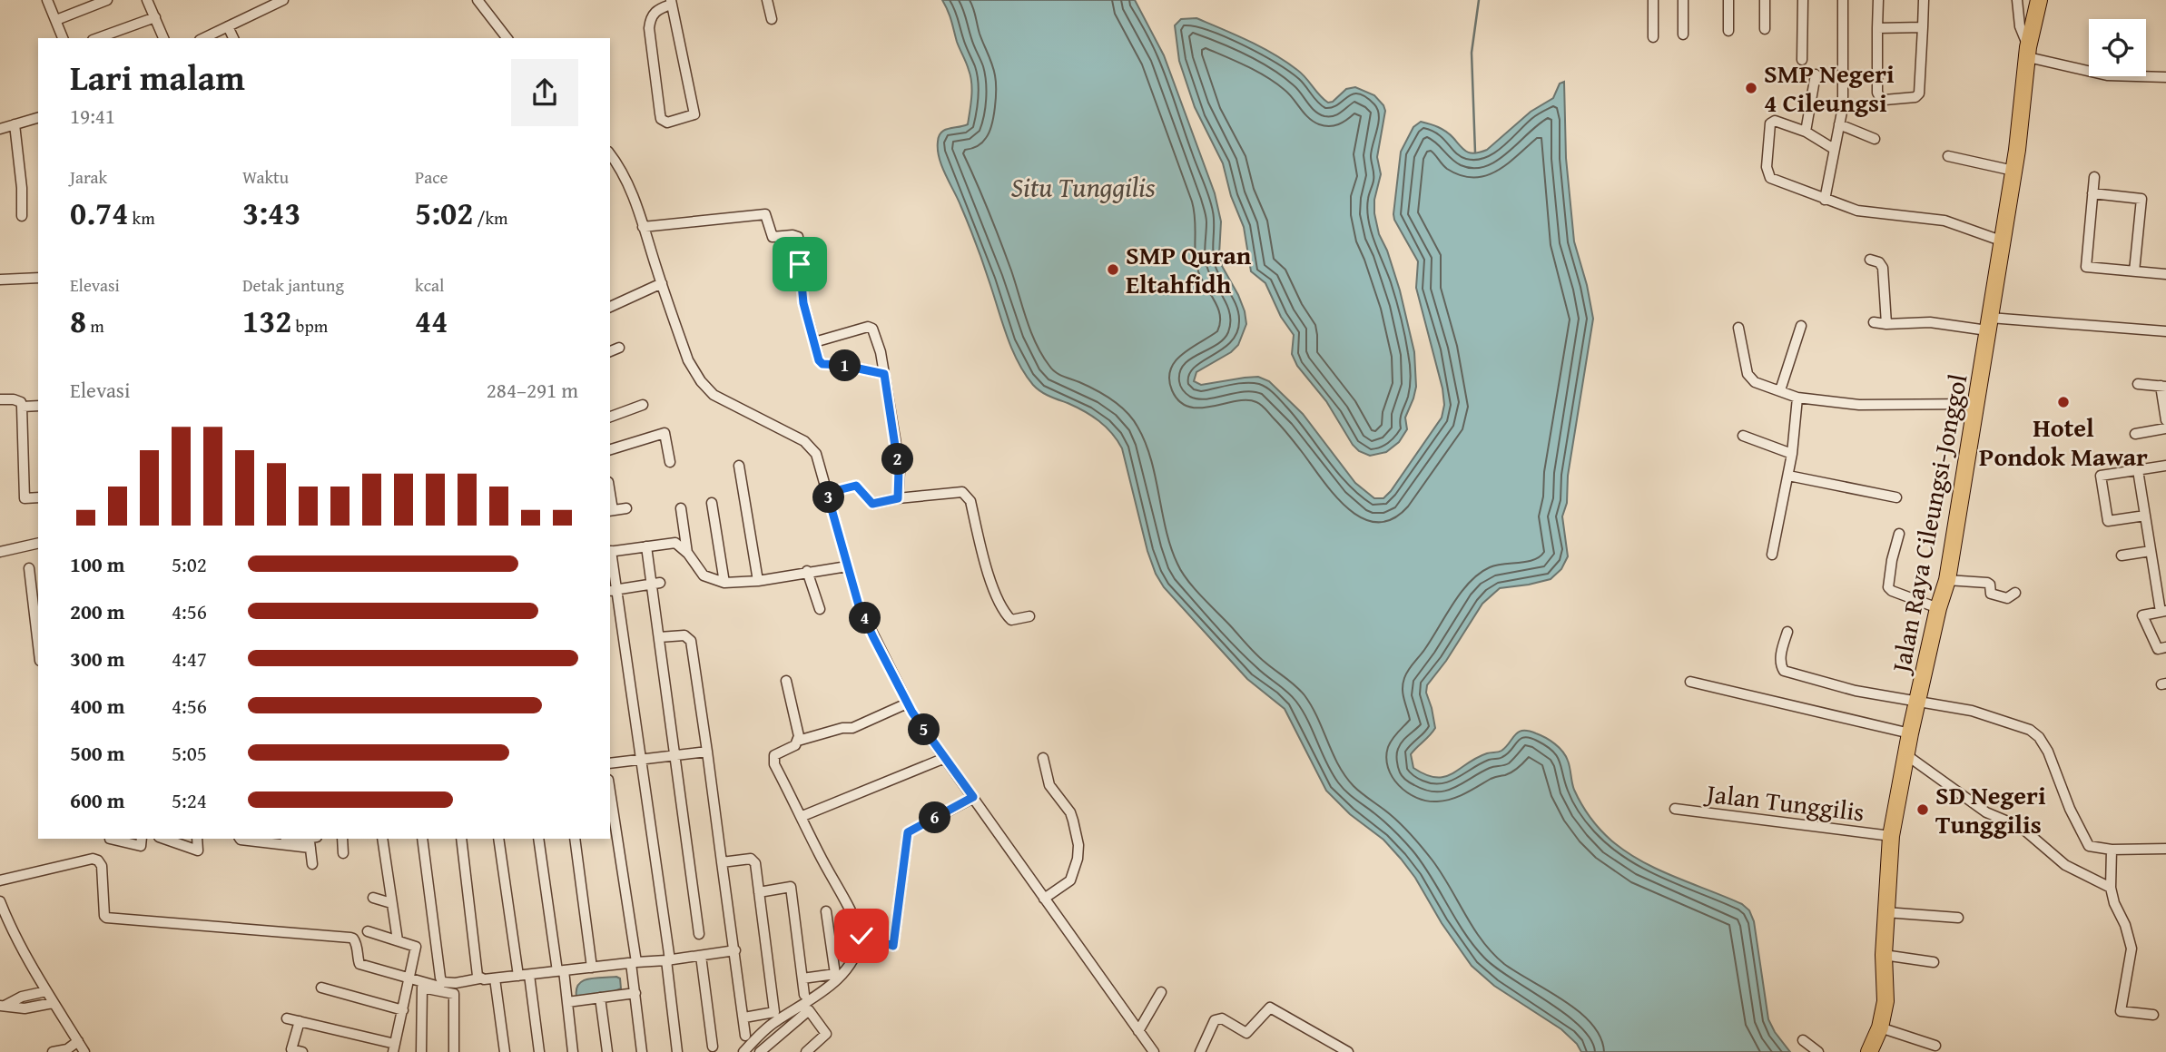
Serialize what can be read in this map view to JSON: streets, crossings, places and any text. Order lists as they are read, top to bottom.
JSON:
{
  "streets": {
    "main road": ["Jalan Raya Cileungsi-Jonggol"],
    "street": ["Jalan Tunggilis"]
  },
  "crossings": [
    ["Jalan Raya Cileungsi-Jonggol", "Jalan Tunggilis"]
  ],
  "water": ["Situ Tunggilis"],
  "places": [
    "SMP Negeri 4 Cileungsi",
    "SMP Quran Eltahfidh",
    "Hotel Pondok Mawar",
    "SD Negeri Tunggilis"
  ],
  "page": {
    "heading": ["Lari malam", "19:41"],
    "stats": [
      ["Jarak", "0.74 km"],
      ["Waktu", "3:43"],
      ["Pace", "5:02 /km"],
      ["Elevasi", "8 m"],
      ["Detak jantung", "132 bpm"],
      ["kcal", "44"]
    ],
    "pins": [
      "1",
      "2",
      "3",
      "4",
      "5",
      "6"
    ],
    "chart": ["Elevasi", "284–291 m"],
    "list": [
      {
        "name": "100 m",
        "note": "5:02"
      },
      {
        "name": "200 m",
        "note": "4:56"
      },
      {
        "name": "300 m",
        "note": "4:47"
      },
      {
        "name": "400 m",
        "note": "4:56"
      },
      {
        "name": "500 m",
        "note": "5:05"
      },
      {
        "name": "600 m",
        "note": "5:24"
      }
    ]
  }
}
